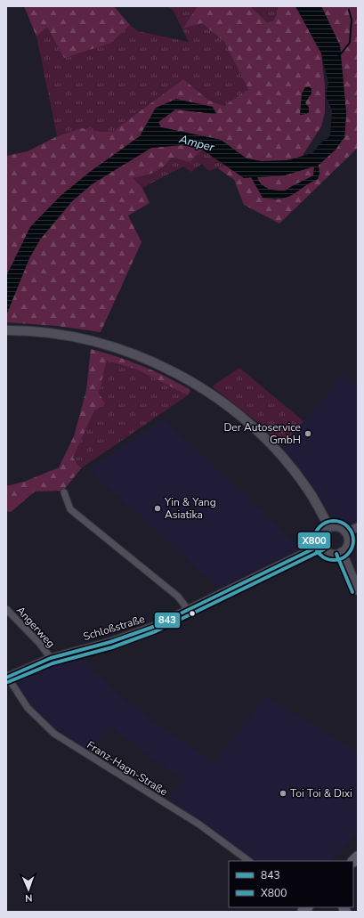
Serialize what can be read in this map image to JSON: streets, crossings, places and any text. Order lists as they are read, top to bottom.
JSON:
{
  "streets": {
    "street": ["Angerweg", "Schloßstraße", "Franz-Hagn-Straße"]
  },
  "crossings": [
    ["Angerweg", "Schloßstraße"],
    ["Schloßstraße", "Franz-Hagn-Straße"]
  ],
  "water": ["Amper"],
  "places": ["Der Autoservice GmbH", "Yin & Yang Asiatika", "Toi Toi & Dixi"],
  "lines": ["transit line X800", "transit line 843"],
  "legend": ["843", "X800"],
  "north": "bottom"
}
